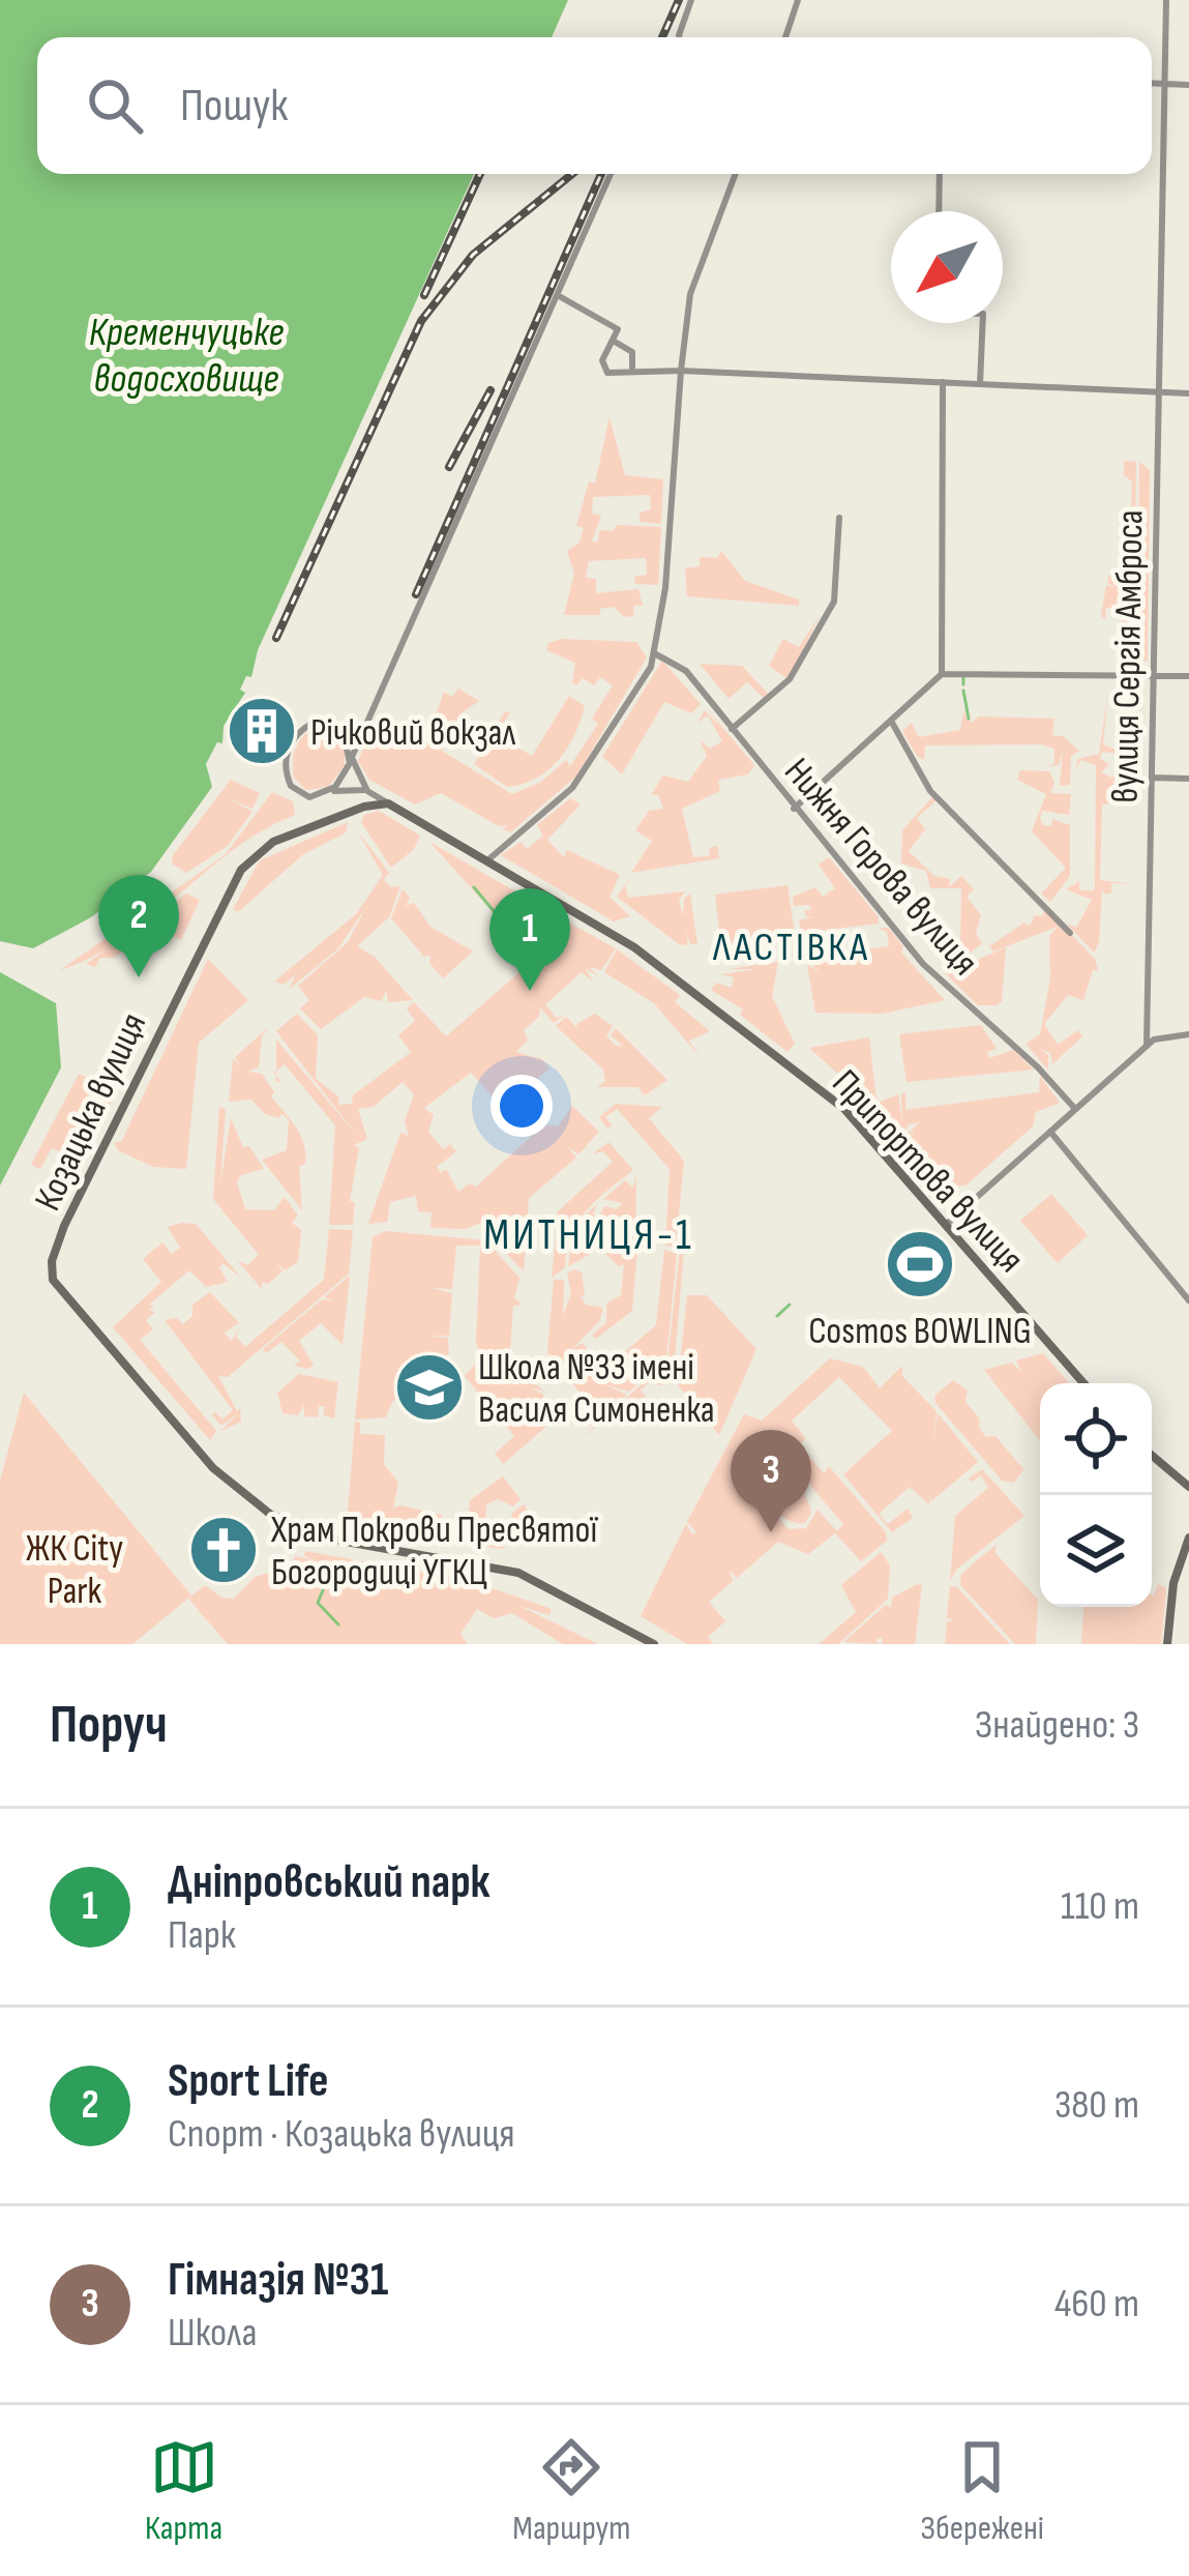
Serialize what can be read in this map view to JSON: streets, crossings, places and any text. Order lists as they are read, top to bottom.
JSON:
{
  "streets": {
    "main road": ["Козацька вулиця", "Припортова вулиця"],
    "street": ["вулиця Сергія Амброса", "Нижня Горова вулиця"]
  },
  "crossings": [
    ["Козацька вулиця", "Припортова вулиця"]
  ],
  "districts": ["ЛАСТІВКА", "МИТНИЦЯ-1"],
  "water": ["Кременчуцьке водосховище"],
  "parks": ["ЖК City Park"],
  "places": {
    "building": ["Річковий вокзал"],
    "sports": ["Cosmos BOWLING"],
    "school or university": ["Школа №33 імені Василя Симоненка"],
    "church": ["Храм Покрови Пресвятої Богородиці УГКЦ"]
  },
  "north": "bottom left",
  "page": {
    "search": "Пошук",
    "pins": ["2", "1", "3"],
    "heading": ["Поруч", "Знайдено: 3"],
    "list": [
      {
        "mark": "1",
        "name": "Дніпровський парк",
        "note": "Парк",
        "value": "110 m"
      },
      {
        "mark": "2",
        "name": "Sport Life",
        "note": "Спорт · Козацька вулиця",
        "value": "380 m"
      },
      {
        "mark": "3",
        "name": "Гімназія №31",
        "note": "Школа",
        "value": "460 m"
      }
    ],
    "nav": ["Карта", "Маршрут", "Збережені"]
  }
}
